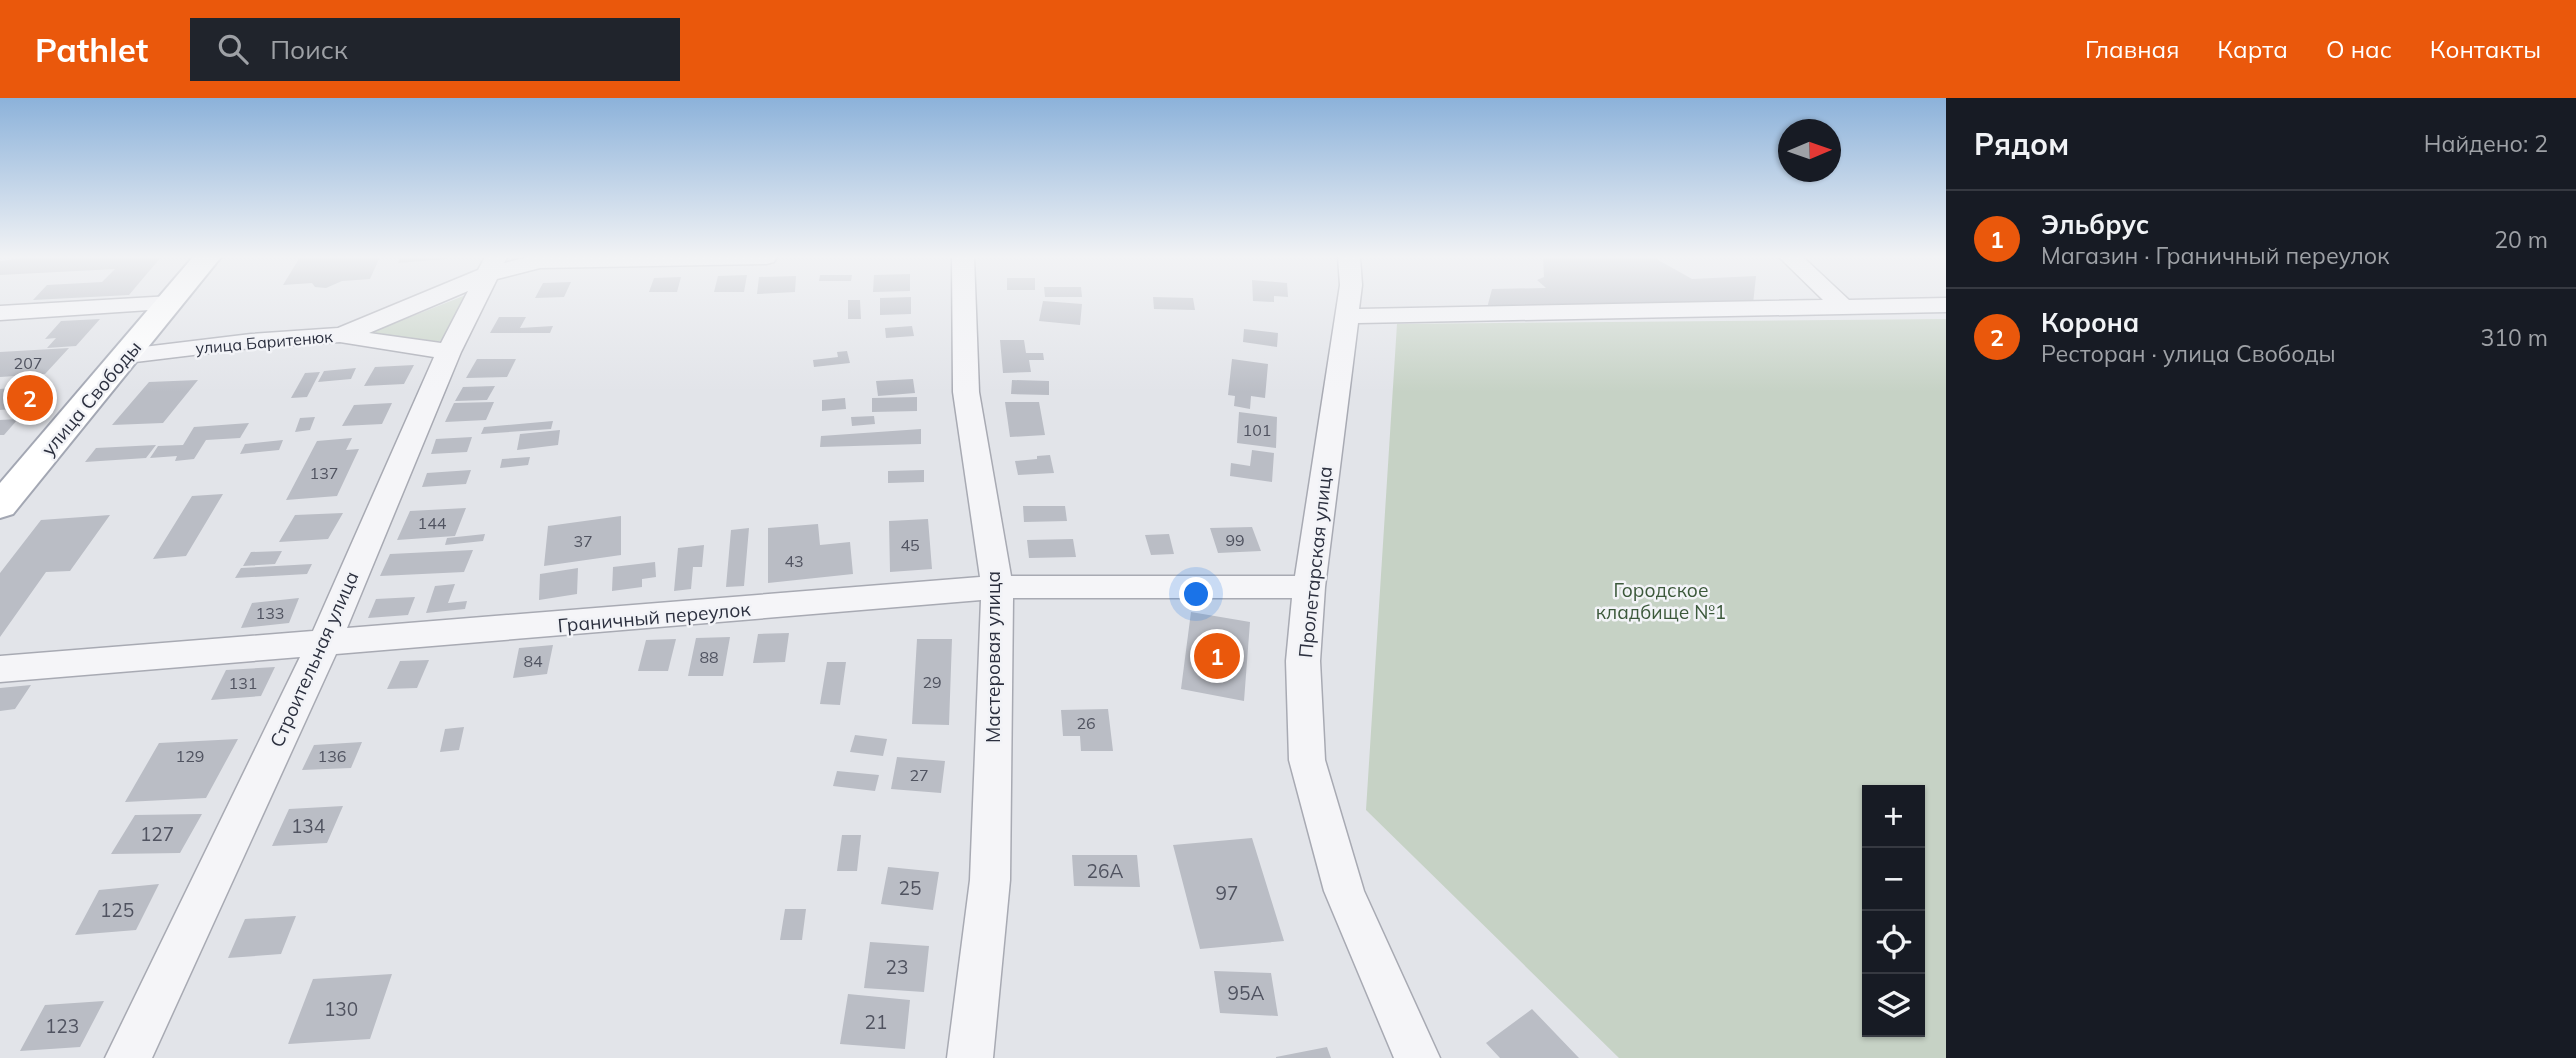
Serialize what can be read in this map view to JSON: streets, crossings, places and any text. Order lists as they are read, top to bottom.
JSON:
{
  "streets": {
    "main road": ["улица Свободы"],
    "street": [
      "улица Баритенюк",
      "Пролетарская улица",
      "Граничный переулок",
      "Мастеровая улица",
      "Строительная улица"
    ]
  },
  "crossings": [
    ["улица Баритенюк", "улица Свободы"],
    ["Пролетарская улица", "Граничный переулок"],
    ["Граничный переулок", "Мастеровая улица"],
    ["Граничный переулок", "Строительная улица"]
  ],
  "parks": ["Городское кладбище №1"],
  "house_numbers": [
    "207",
    "101",
    "137",
    "144",
    "99",
    "37",
    "45",
    "43",
    "133",
    "88",
    "84",
    "29",
    "131",
    "26",
    "129",
    "136",
    "27",
    "134",
    "127",
    "26А",
    "25",
    "97",
    "125",
    "23",
    "95А",
    "130",
    "21",
    "123"
  ],
  "north": "right",
  "page": {
    "header": "Pathlet",
    "search": "Поиск",
    "nav": [
      "Главная",
      "Карта",
      "О нас",
      "Контакты"
    ],
    "heading": ["Рядом", "Найдено: 2"],
    "list": [
      {
        "mark": "1",
        "name": "Эльбрус",
        "note": "Магазин · Граничный переулок",
        "value": "20 m"
      },
      {
        "mark": "2",
        "name": "Корона",
        "note": "Ресторан · улица Свободы",
        "value": "310 m"
      }
    ],
    "pins": ["2", "1"],
    "map_buttons": ["+", "−"]
  }
}
